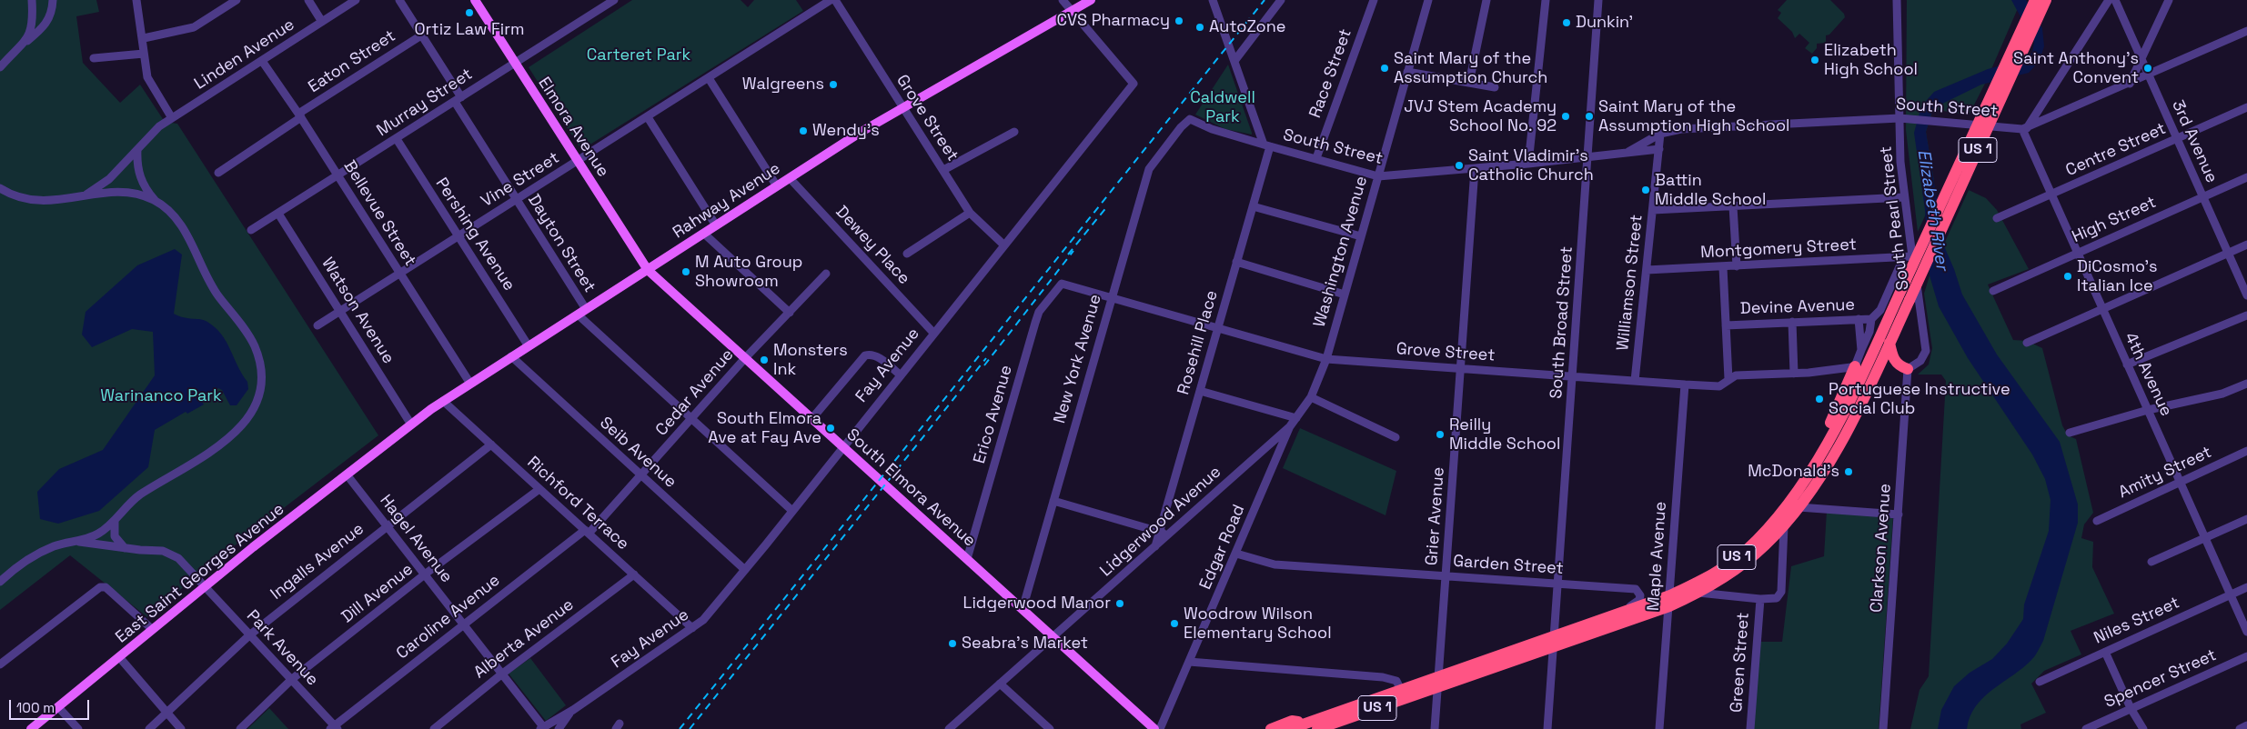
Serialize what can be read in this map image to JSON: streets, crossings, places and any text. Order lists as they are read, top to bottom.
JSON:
{
  "streets": {
    "highway": ["US 1"],
    "main road": [
      "Elmora Avenue",
      "Rahway Avenue",
      "South Elmora Avenue",
      "East Saint Georges Avenue"
    ],
    "street": [
      "Linden Avenue",
      "Eaton Street",
      "Race Street",
      "Murray Street",
      "South Street",
      "Grove Street",
      "3rd Avenue",
      "Centre Street",
      "Vine Street",
      "Bellevue Street",
      "South Pearl Street",
      "High Street",
      "Pershing Avenue",
      "Dayton Street",
      "Dewey Place",
      "Montgomery Street",
      "Washington Avenue",
      "Williamson Street",
      "Devine Avenue",
      "Watson Avenue",
      "South Broad Street",
      "Rosehill Place",
      "New York Avenue",
      "Fay Avenue",
      "4th Avenue",
      "Cedar Avenue",
      "Erico Avenue",
      "Seib Avenue",
      "Amity Street",
      "Richford Terrace",
      "Grier Avenue",
      "Lidgerwood Avenue",
      "Hagel Avenue",
      "Edgar Road",
      "Clarkson Avenue",
      "Maple Avenue",
      "Ingalls Avenue",
      "Garden Street",
      "Dill Avenue",
      "Caroline Avenue",
      "Niles Street",
      "Alberta Avenue",
      "Park Avenue",
      "Green Street",
      "Spencer Street"
    ]
  },
  "crossings": [
    ["Linden Avenue", "Bellevue Street"],
    ["Eaton Street", "Bellevue Street"],
    ["Eaton Street", "Dayton Street"],
    ["Race Street", "South Street"],
    ["Murray Street", "Elmora Avenue"],
    ["Murray Street", "Bellevue Street"],
    ["Murray Street", "Pershing Avenue"],
    ["Murray Street", "Dayton Street"],
    ["Murray Street", "Watson Avenue"],
    ["South Street", "3rd Avenue"],
    ["South Street", "South Pearl Street"],
    ["South Street", "Washington Avenue"],
    ["South Street", "Williamson Street"],
    ["South Street", "South Broad Street"],
    ["South Street", "Rosehill Place"],
    ["South Street", "New York Avenue"],
    ["South Street", "4th Avenue"],
    ["South Street", "Grier Avenue"],
    ["Grove Street", "Rahway Avenue"],
    ["Grove Street", "Washington Avenue"],
    ["Grove Street", "Williamson Street"],
    ["Grove Street", "South Broad Street"],
    ["Grove Street", "Rosehill Place"],
    ["Grove Street", "New York Avenue"],
    ["Grove Street", "Fay Avenue"],
    ["Grove Street", "Erico Avenue"],
    ["Grove Street", "Grier Avenue"],
    ["Grove Street", "Maple Avenue"],
    ["Elmora Avenue", "Vine Street"],
    ["Elmora Avenue", "Rahway Avenue"],
    ["Elmora Avenue", "South Elmora Avenue"],
    ["3rd Avenue", "Centre Street"],
    ["3rd Avenue", "High Street"],
    ["US 1", "South Broad Street"],
    ["US 1", "Grier Avenue"],
    ["US 1", "Maple Avenue"],
    ["US 1", "Garden Street"],
    ["Centre Street", "4th Avenue"],
    ["Vine Street", "Bellevue Street"],
    ["Vine Street", "Pershing Avenue"],
    ["Vine Street", "Dayton Street"],
    ["Vine Street", "Watson Avenue"],
    ["Rahway Avenue", "Bellevue Street"],
    ["Rahway Avenue", "Pershing Avenue"],
    ["Rahway Avenue", "Dayton Street"],
    ["Rahway Avenue", "Dewey Place"],
    ["Rahway Avenue", "Watson Avenue"],
    ["Rahway Avenue", "Fay Avenue"],
    ["Rahway Avenue", "Seib Avenue"],
    ["Rahway Avenue", "South Elmora Avenue"],
    ["Rahway Avenue", "Richford Terrace"],
    ["Rahway Avenue", "East Saint Georges Avenue"],
    ["South Pearl Street", "Montgomery Street"],
    ["South Pearl Street", "Clarkson Avenue"],
    ["High Street", "4th Avenue"],
    ["Dayton Street", "Fay Avenue"],
    ["Dayton Street", "Cedar Avenue"],
    ["Dewey Place", "Fay Avenue"],
    ["Montgomery Street", "Williamson Street"],
    ["Washington Avenue", "Lidgerwood Avenue"],
    ["Washington Avenue", "Edgar Road"],
    ["South Broad Street", "Garden Street"],
    ["Rosehill Place", "New York Avenue"],
    ["Rosehill Place", "Lidgerwood Avenue"],
    ["New York Avenue", "South Elmora Avenue"],
    ["Fay Avenue", "Seib Avenue"],
    ["Fay Avenue", "South Elmora Avenue"],
    ["Fay Avenue", "Richford Terrace"],
    ["Fay Avenue", "Hagel Avenue"],
    ["4th Avenue", "Amity Street"],
    ["4th Avenue", "Niles Street"],
    ["Cedar Avenue", "Seib Avenue"],
    ["Cedar Avenue", "South Elmora Avenue"],
    ["Cedar Avenue", "Richford Terrace"],
    ["Cedar Avenue", "Caroline Avenue"],
    ["Erico Avenue", "South Elmora Avenue"],
    ["South Elmora Avenue", "Lidgerwood Avenue"],
    ["Richford Terrace", "Ingalls Avenue"],
    ["Richford Terrace", "Dill Avenue"],
    ["Richford Terrace", "Caroline Avenue"],
    ["Richford Terrace", "Alberta Avenue"],
    ["Grier Avenue", "Garden Street"],
    ["Lidgerwood Avenue", "Edgar Road"],
    ["Hagel Avenue", "Ingalls Avenue"],
    ["Hagel Avenue", "East Saint Georges Avenue"],
    ["Hagel Avenue", "Dill Avenue"],
    ["Hagel Avenue", "Caroline Avenue"],
    ["Hagel Avenue", "Alberta Avenue"],
    ["Edgar Road", "Garden Street"],
    ["Ingalls Avenue", "Park Avenue"],
    ["East Saint Georges Avenue", "Park Avenue"],
    ["Dill Avenue", "Park Avenue"],
    ["Caroline Avenue", "Park Avenue"]
  ],
  "water": ["Elizabeth River"],
  "parks": ["Carteret Park", "Caldwell Park", "Warinanco Park"],
  "places": [
    "Ortiz Law Firm",
    "CVS Pharmacy",
    "Dunkin'",
    "AutoZone",
    "Elizabeth High School",
    "Saint Mary of the Assumption Church",
    "Saint Anthony's Convent",
    "Walgreens",
    "JVJ Stem Academy School No. 92",
    "Saint Mary of the Assumption High School",
    "Wendy's",
    "Saint Vladimir's Catholic Church",
    "Battin Middle School",
    "M Auto Group Showroom",
    "DiCosmo's Italian Ice",
    "Monsters Ink",
    "Portuguese Instructive Social Club",
    "South Elmora Ave at Fay Ave",
    "Reilly Middle School",
    "McDonald's",
    "Lidgerwood Manor",
    "Woodrow Wilson Elementary School",
    "Seabra's Market"
  ],
  "scale_bar": "100 m"
}
